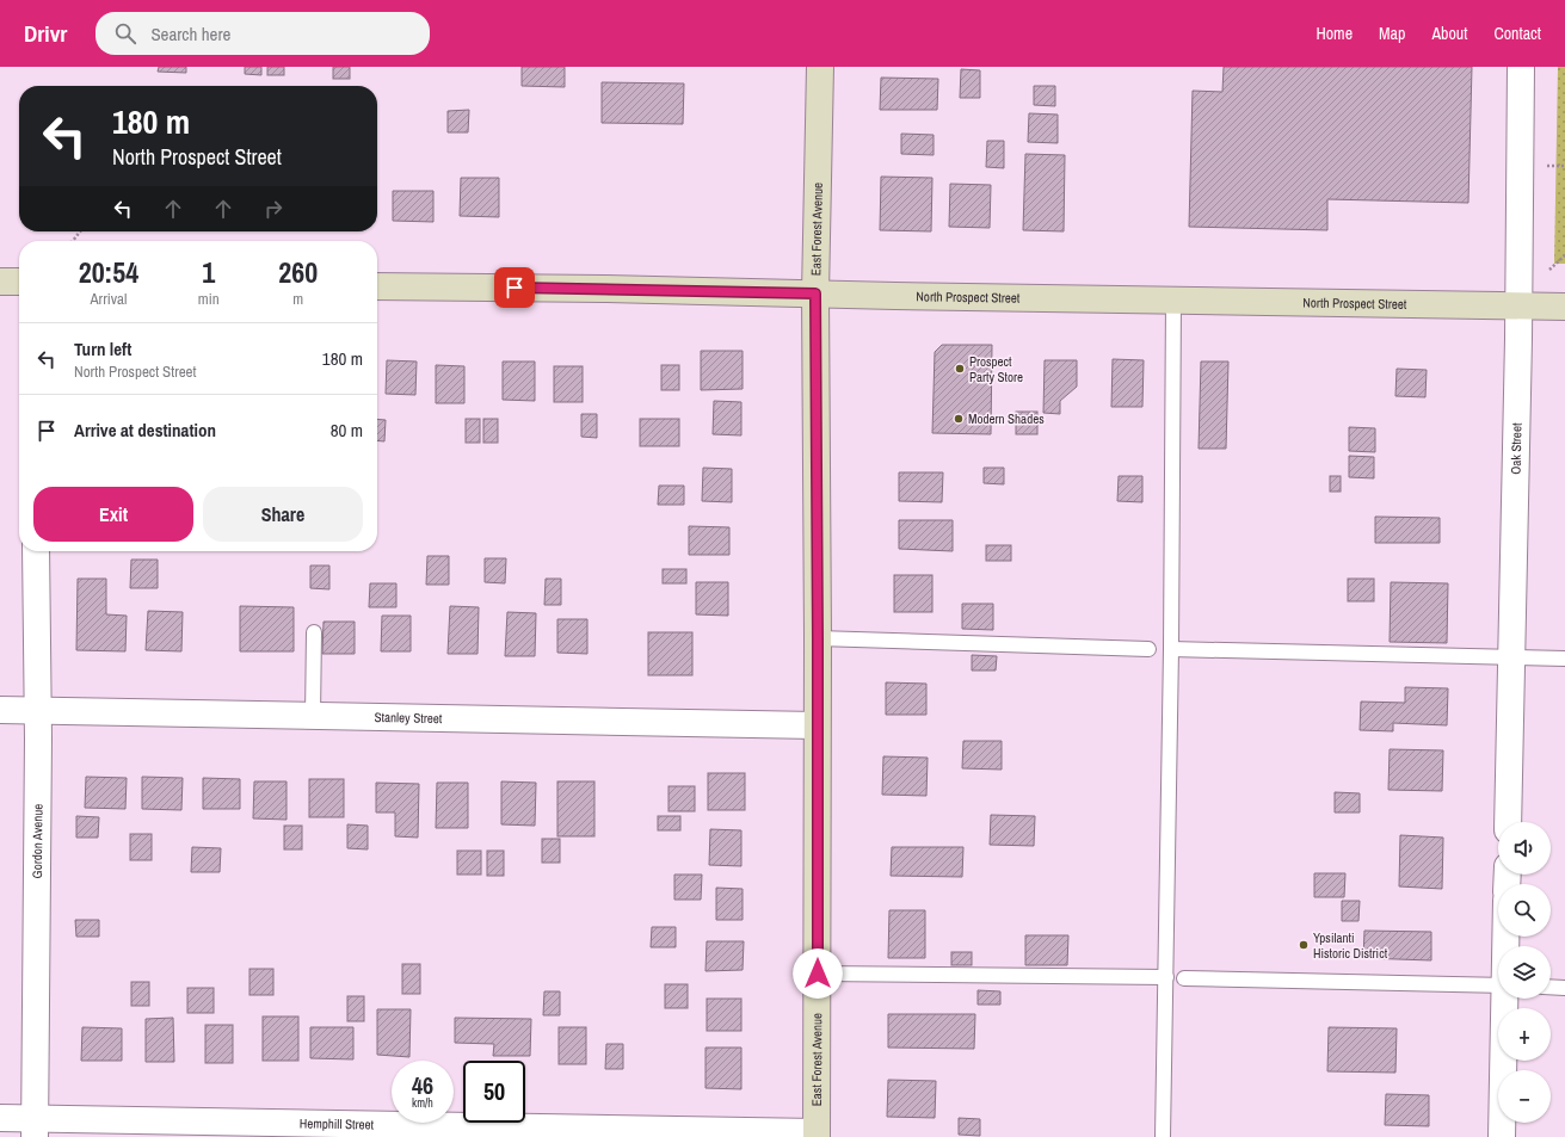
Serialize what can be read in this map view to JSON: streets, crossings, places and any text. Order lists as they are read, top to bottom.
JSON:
{
  "streets": {
    "main road": ["East Forest Avenue", "North Prospect Street"],
    "street": [
      "Oak Street",
      "Stanley Street",
      "Gordon Avenue",
      "Hemphill Street"
    ]
  },
  "crossings": [
    ["East Forest Avenue", "North Prospect Street"],
    ["East Forest Avenue", "Stanley Street"],
    ["East Forest Avenue", "Hemphill Street"],
    ["North Prospect Street", "Oak Street"],
    ["Stanley Street", "Gordon Avenue"],
    ["Gordon Avenue", "Hemphill Street"]
  ],
  "places": ["Prospect Party Store", "Modern Shades", "Ypsilanti Historic District"],
  "page": {
    "header": "Drivr",
    "search": "Search here",
    "nav": [
      "Home",
      "Map",
      "About",
      "Contact"
    ],
    "turn": ["180 m", "North Prospect Street"],
    "eta": [
      "20:54",
      "Arrival",
      "1",
      "min",
      "260",
      "m"
    ],
    "list": [
      {
        "name": "Turn left",
        "note": "North Prospect Street",
        "value": "180 m"
      },
      {
        "name": "Arrive at destination",
        "value": "80 m"
      }
    ],
    "buttons": ["Exit", "Share"],
    "map_buttons": ["+", "−"],
    "speed": "46 km/h",
    "limit": "50"
  }
}
